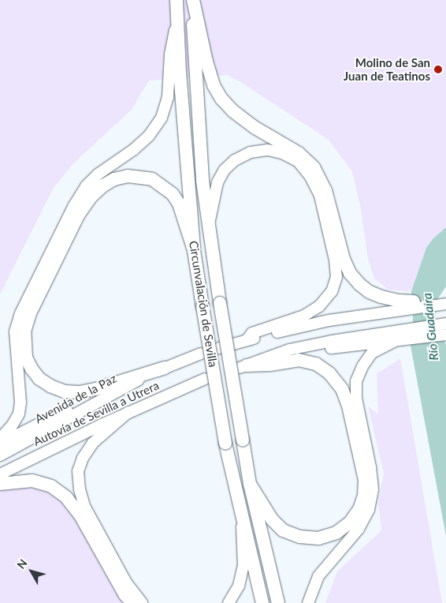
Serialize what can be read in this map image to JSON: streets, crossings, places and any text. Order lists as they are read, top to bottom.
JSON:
{
  "streets": {
    "highway": ["Circunvalación de Sevilla"],
    "main road": ["Avenida de la Paz", "Autovía de Sevilla a Utrera"]
  },
  "crossings": [
    ["Avenida de la Paz", "Autovía de Sevilla a Utrera"]
  ],
  "water": ["Río Guadaíra"],
  "places": ["Molino de San Juan de Teatinos"],
  "north": "top left"
}
